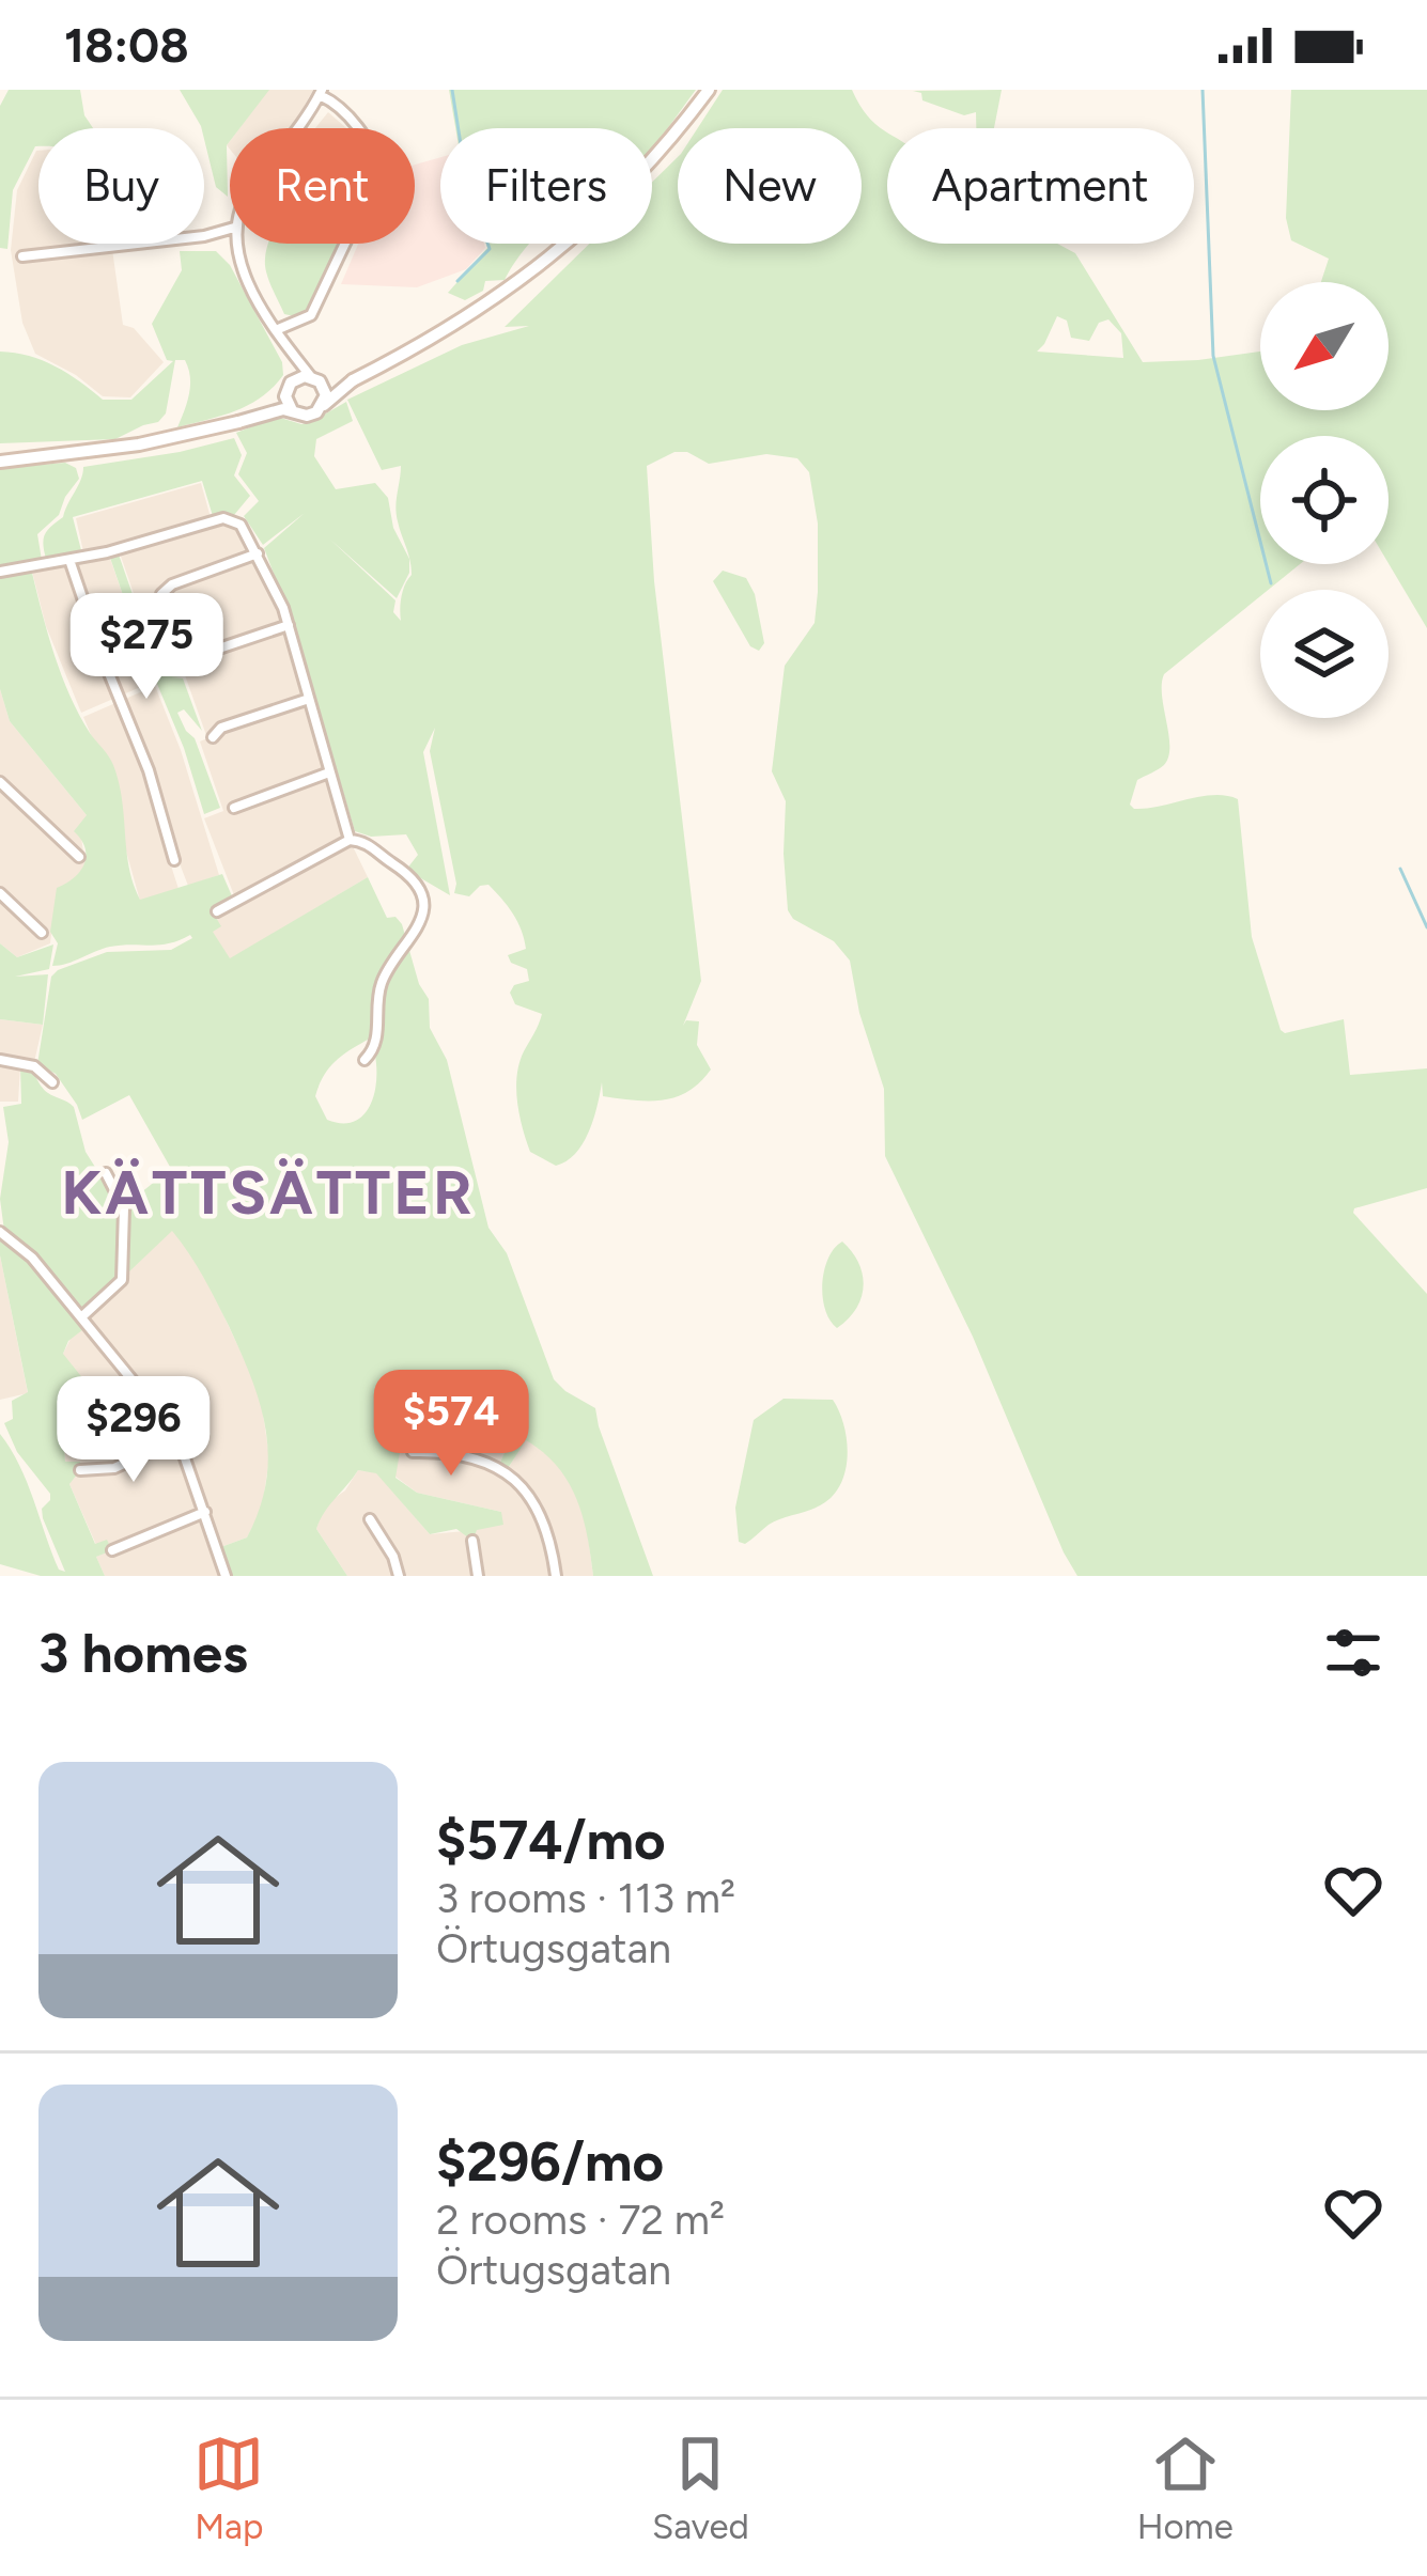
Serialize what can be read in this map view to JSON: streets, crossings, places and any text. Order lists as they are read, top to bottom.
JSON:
{
  "districts": ["KÄTTSÄTTER"],
  "north": "bottom left",
  "page": {
    "status": "18:08",
    "chip": [
      "Buy",
      "Rent",
      "Filters",
      "New",
      "Apartment"
    ],
    "price": ["$275", "$574", "$296"],
    "heading": "3 homes",
    "list": [
      {
        "name": "$574/mo",
        "note": "3 rooms · 113 m² · Örtugsgatan"
      },
      {
        "name": "$296/mo",
        "note": "2 rooms · 72 m² · Örtugsgatan"
      }
    ],
    "tabs": ["Map", "Saved", "Home"]
  }
}
